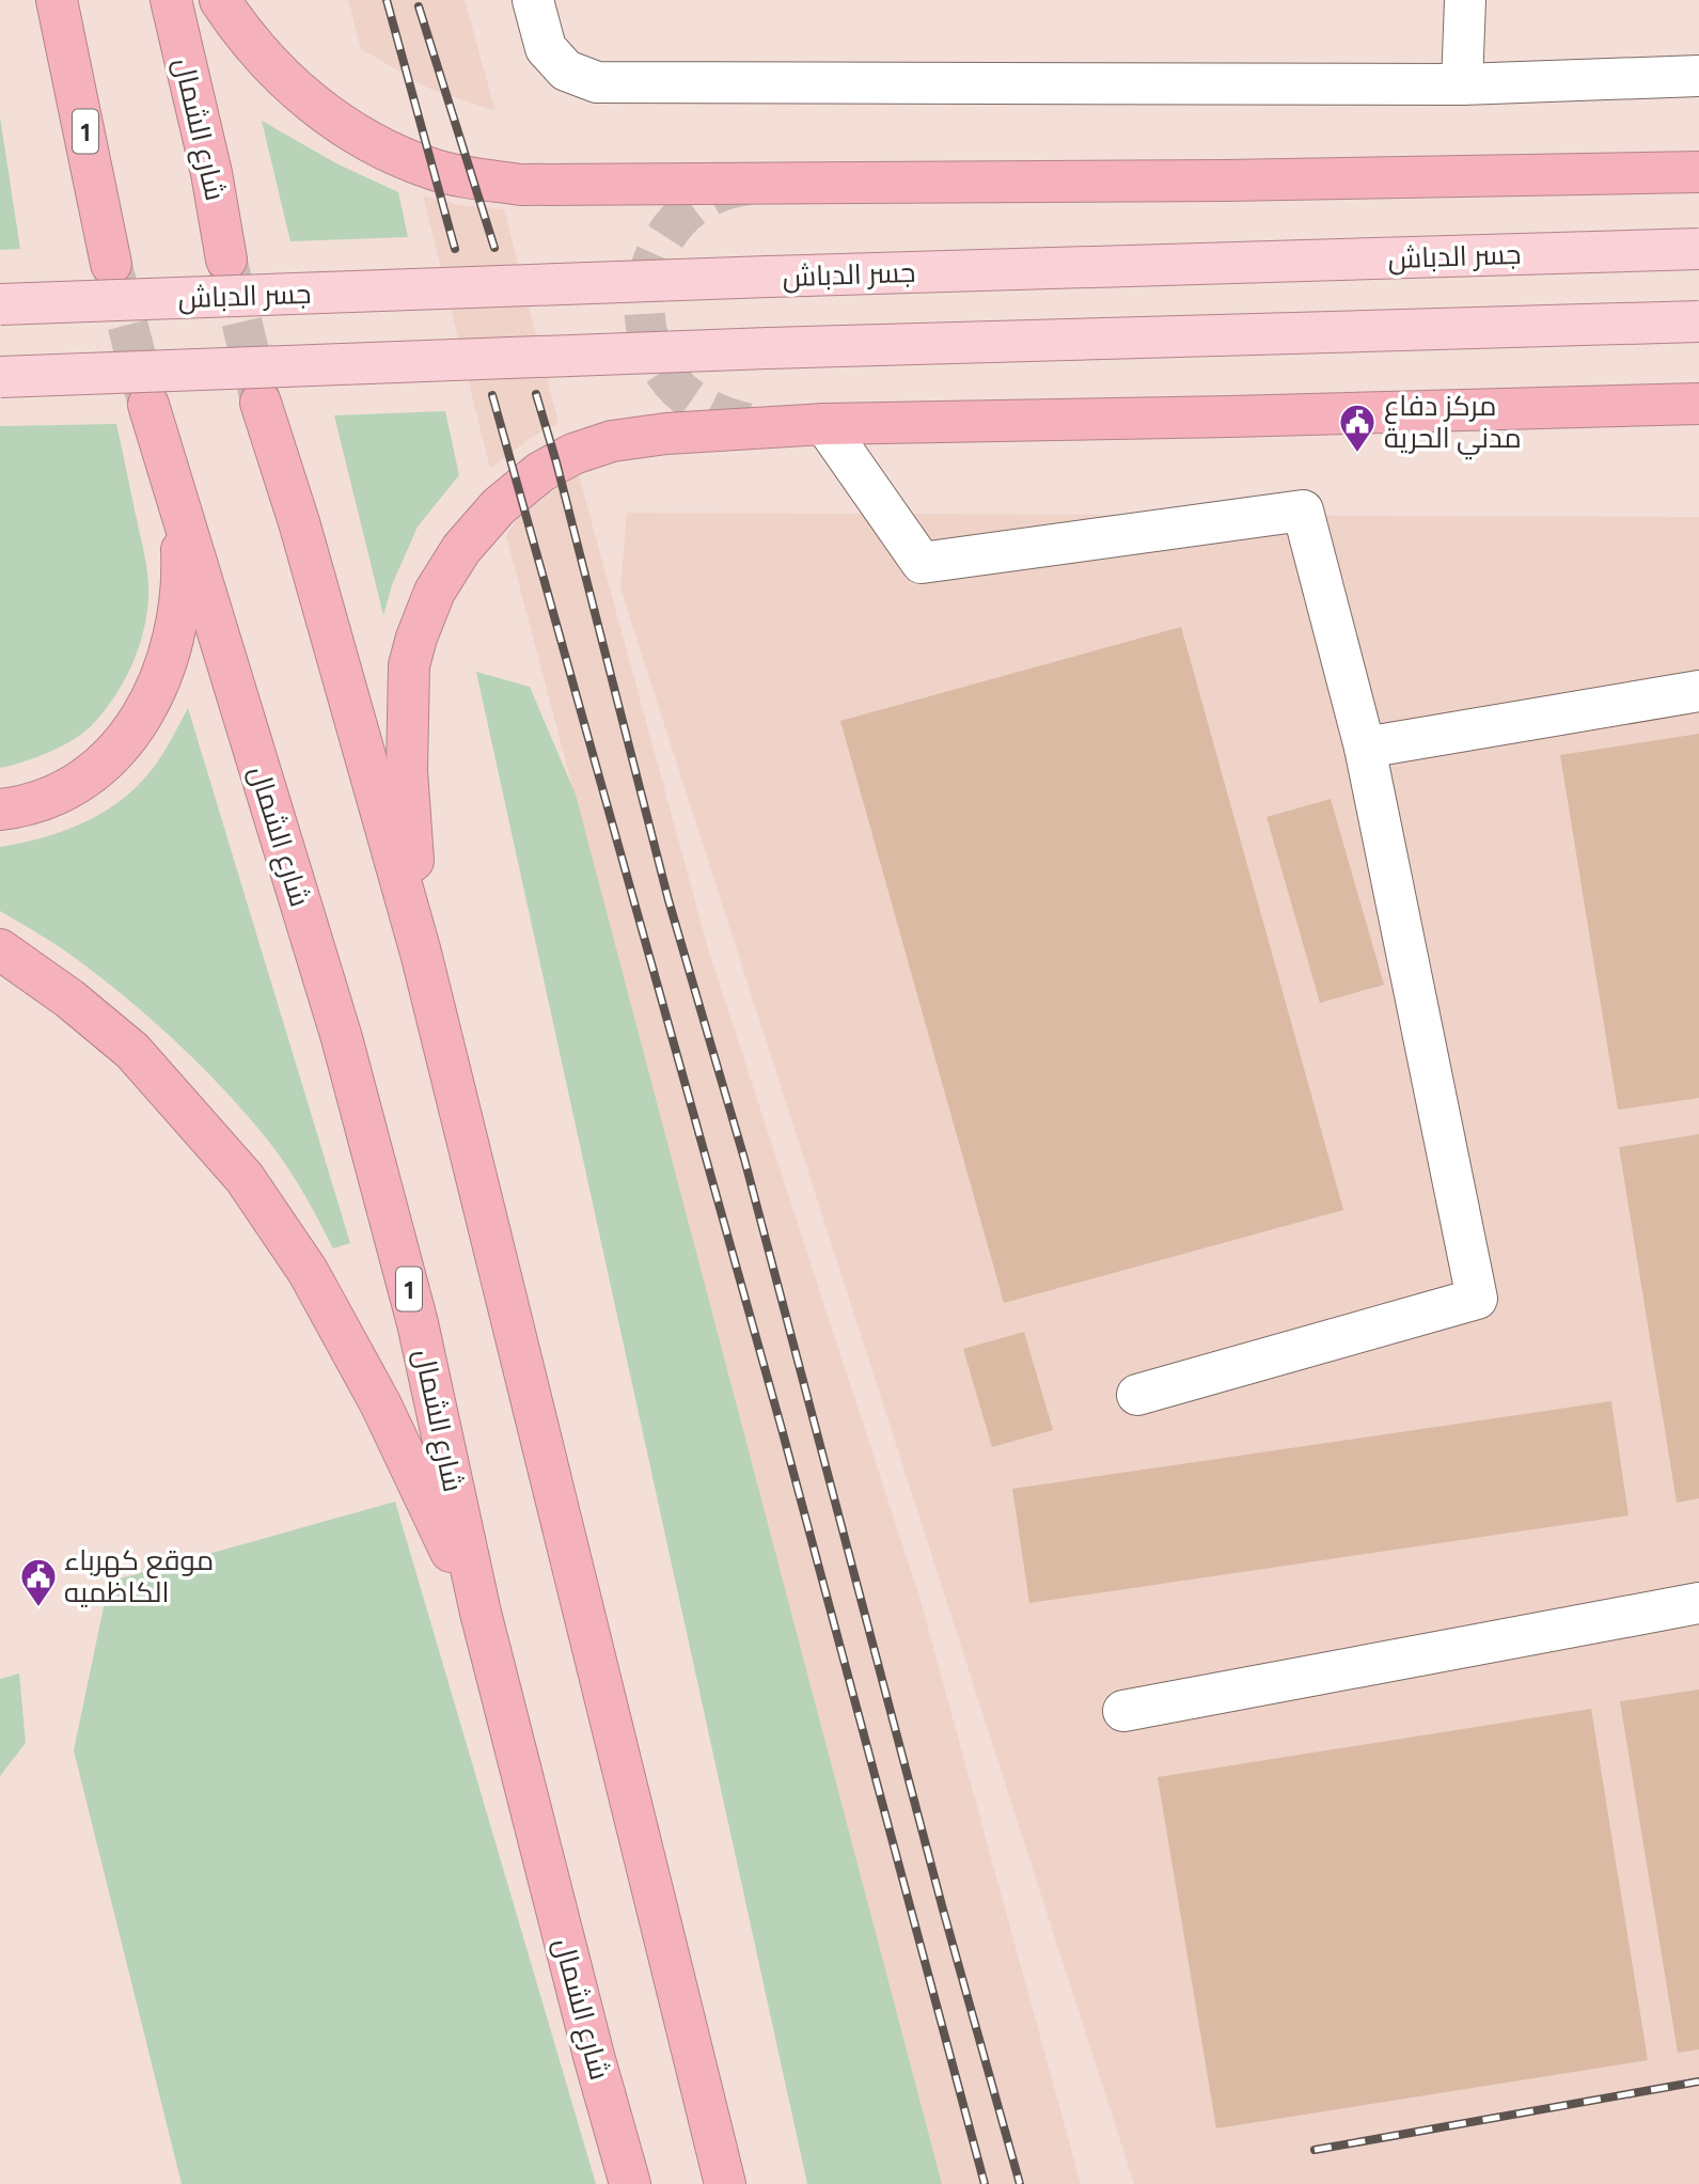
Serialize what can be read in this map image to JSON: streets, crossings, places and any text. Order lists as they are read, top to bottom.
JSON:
{
  "streets": {
    "highway": ["شارع الشمال", "1"],
    "main road": ["جسر الدباش"]
  },
  "places": {
    "public building": ["مركز دفاع مدني الحرية", "موقع كهرباء الكاظميه"]
  }
}
